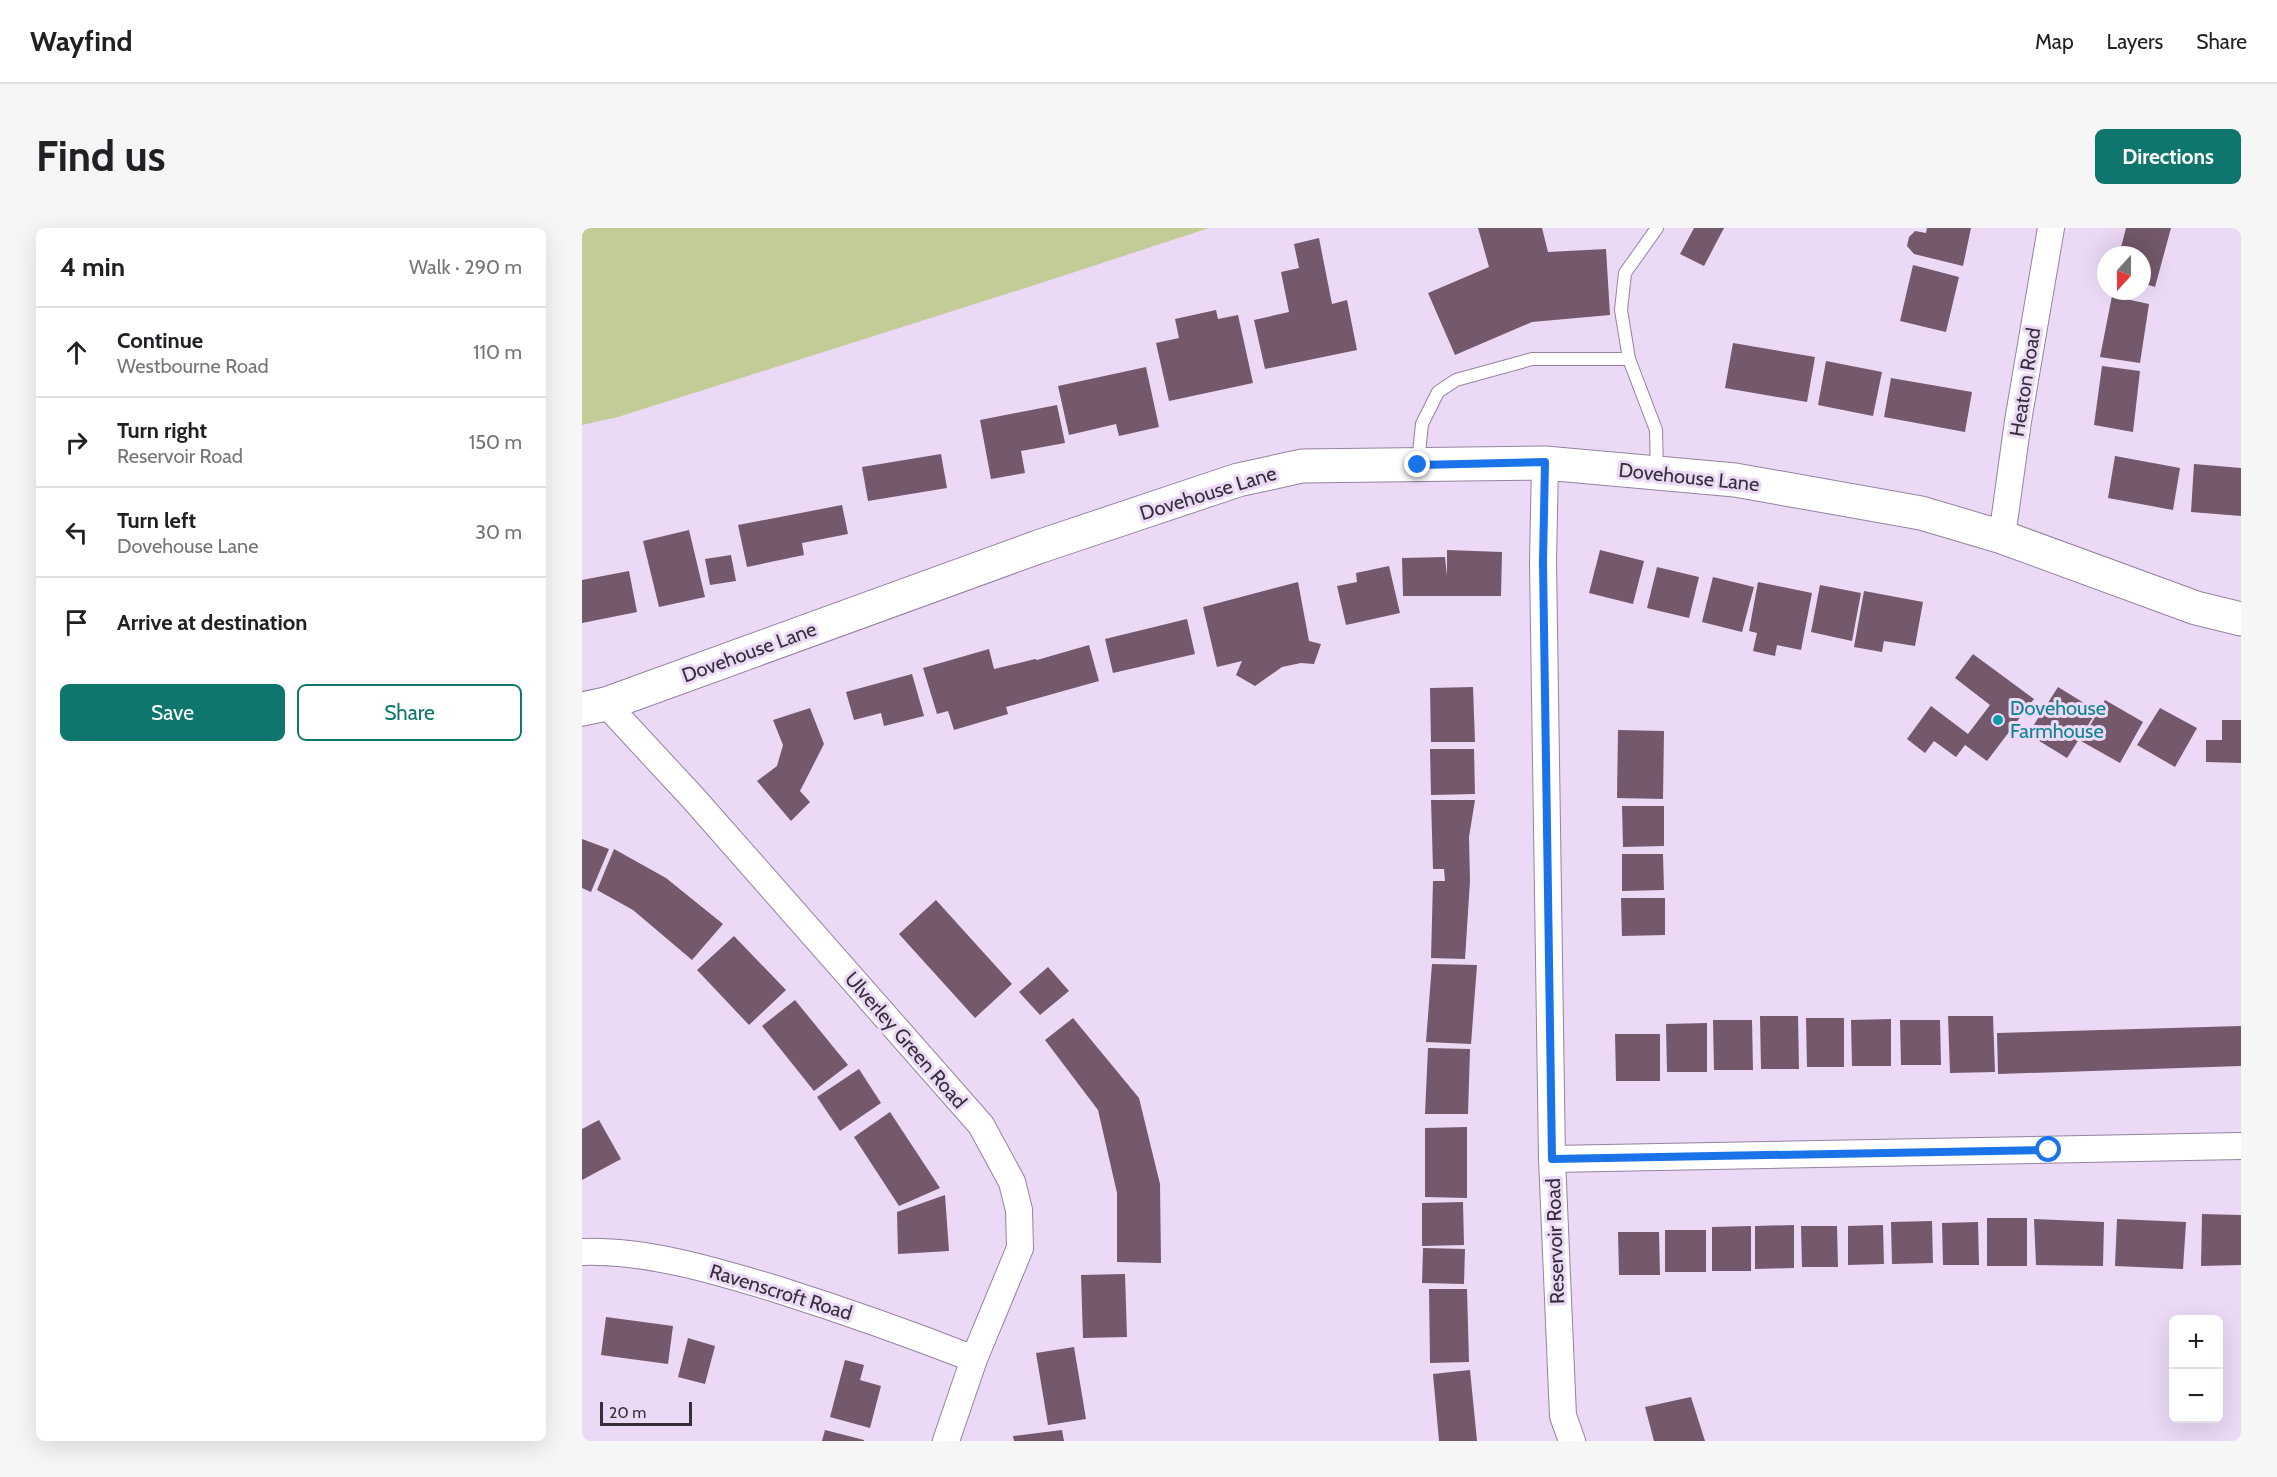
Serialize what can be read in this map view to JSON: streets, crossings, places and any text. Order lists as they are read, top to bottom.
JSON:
{
  "streets": {
    "street": [
      "Heaton Road",
      "Dovehouse Lane",
      "Ulverley Green Road",
      "Reservoir Road",
      "Ravenscroft Road"
    ]
  },
  "crossings": [
    ["Heaton Road", "Dovehouse Lane"],
    ["Dovehouse Lane", "Ulverley Green Road"],
    ["Dovehouse Lane", "Reservoir Road"],
    ["Ulverley Green Road", "Ravenscroft Road"]
  ],
  "places": ["Dovehouse Farmhouse"],
  "scale_bar": "20 m",
  "north": "bottom",
  "page": {
    "header": "Wayfind",
    "nav": ["Map", "Layers", "Share"],
    "buttons": [
      "Directions",
      ["Save", "Share"]
    ],
    "title": "Find us",
    "heading": ["4 min", "Walk · 290 m"],
    "list": [
      ["Continue", "Westbourne Road", "110 m"],
      ["Turn right", "Reservoir Road", "150 m"],
      ["Turn left", "Dovehouse Lane", "30 m"],
      "Arrive at destination"
    ],
    "map_buttons": ["+", "−"],
    "scale": "20 m"
  }
}
